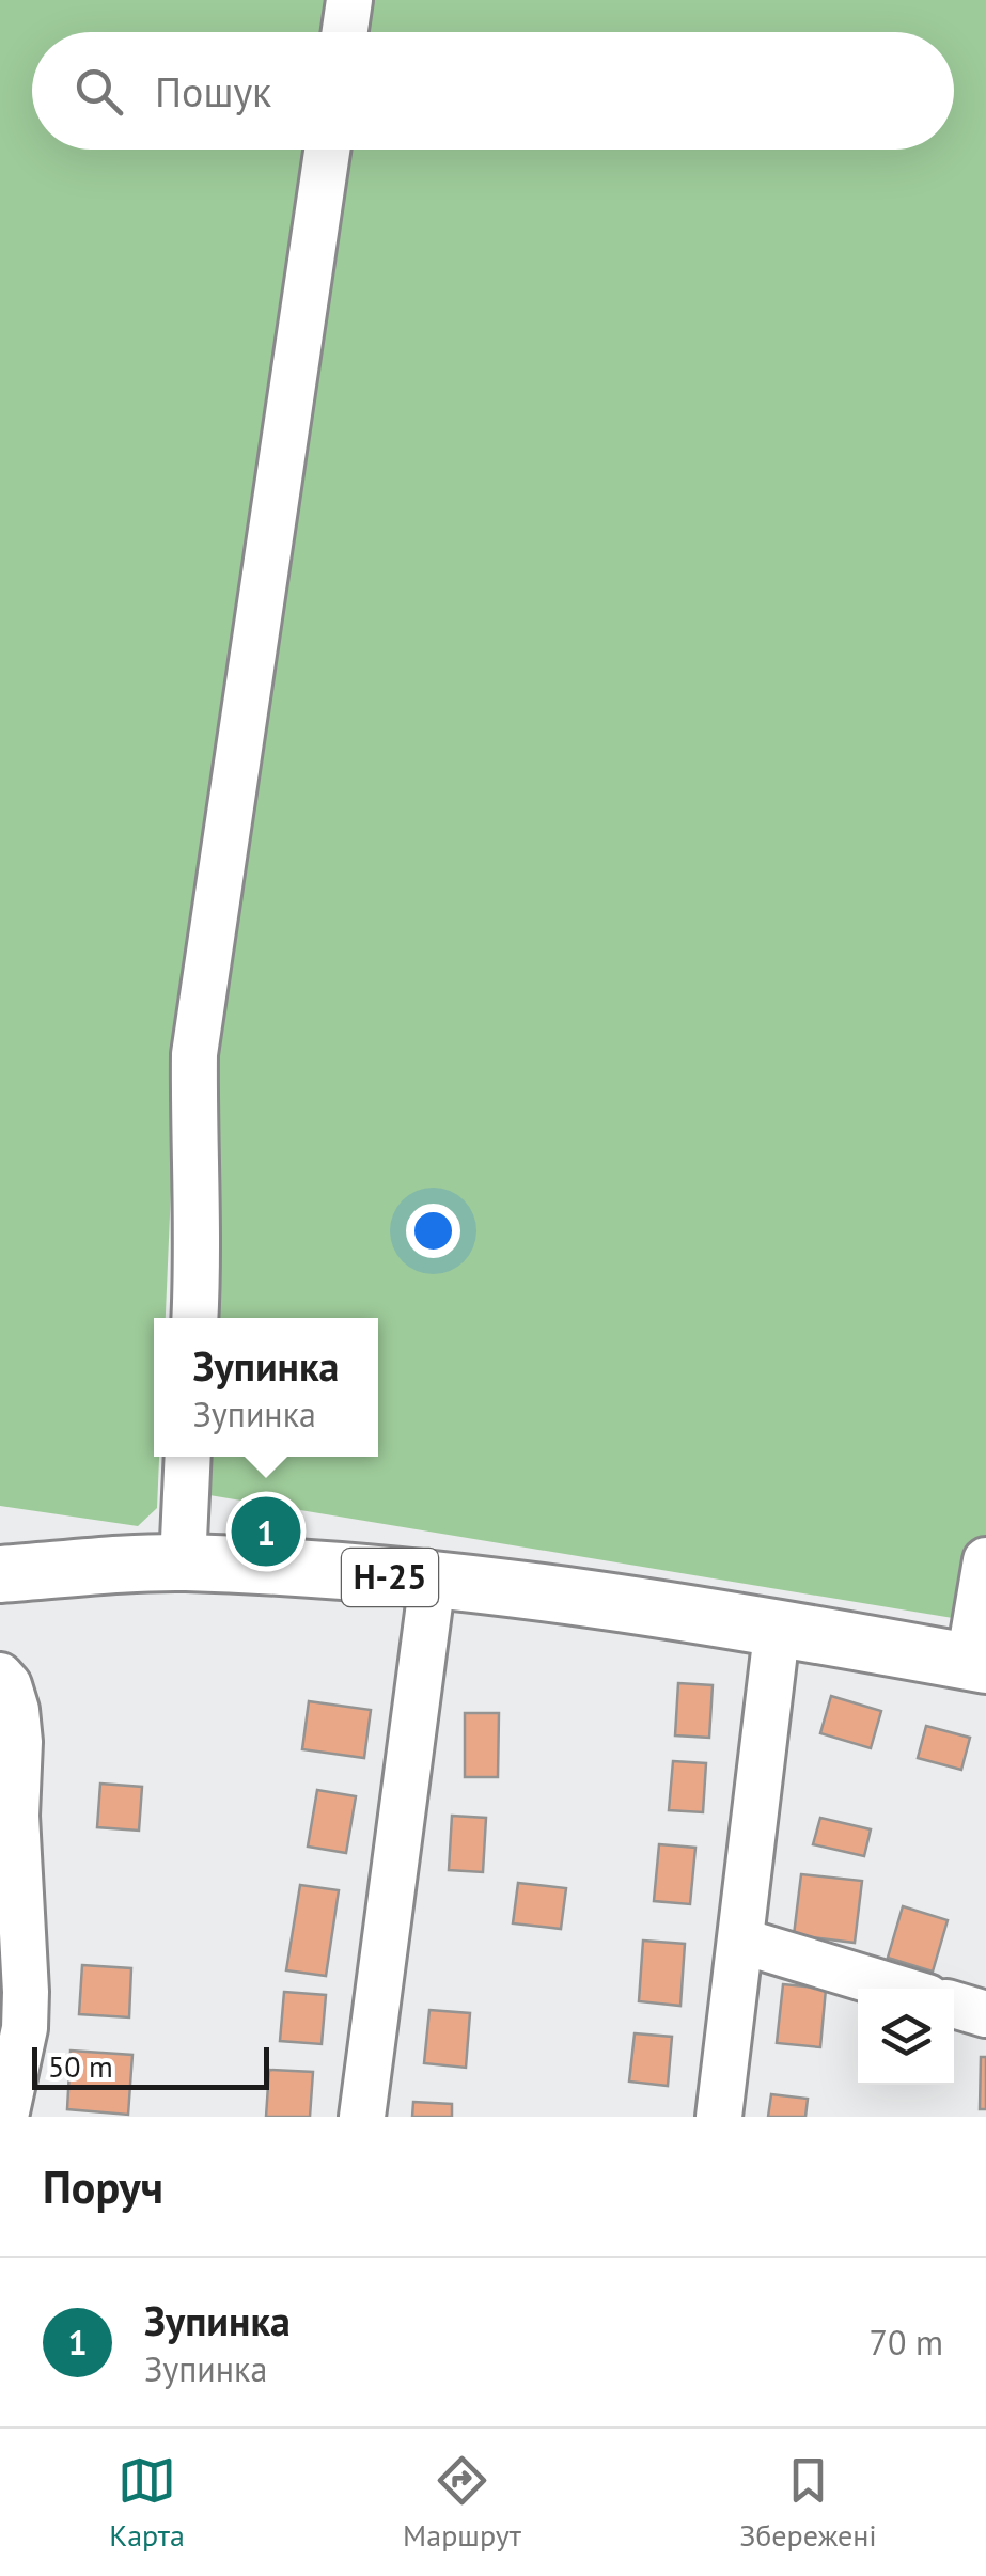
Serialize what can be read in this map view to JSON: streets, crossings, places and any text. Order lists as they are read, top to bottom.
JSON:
{
  "streets": {
    "main road": ["Н-25"]
  },
  "scale_bar": "50 m",
  "page": {
    "search": "Пошук",
    "popup": ["Зупинка", "Зупинка"],
    "pins": "1",
    "scale": "50 m",
    "heading": "Поруч",
    "list": [
      {
        "mark": "1",
        "name": "Зупинка",
        "note": "Зупинка",
        "value": "70 m"
      }
    ],
    "nav": ["Карта", "Маршрут", "Збережені"]
  }
}
